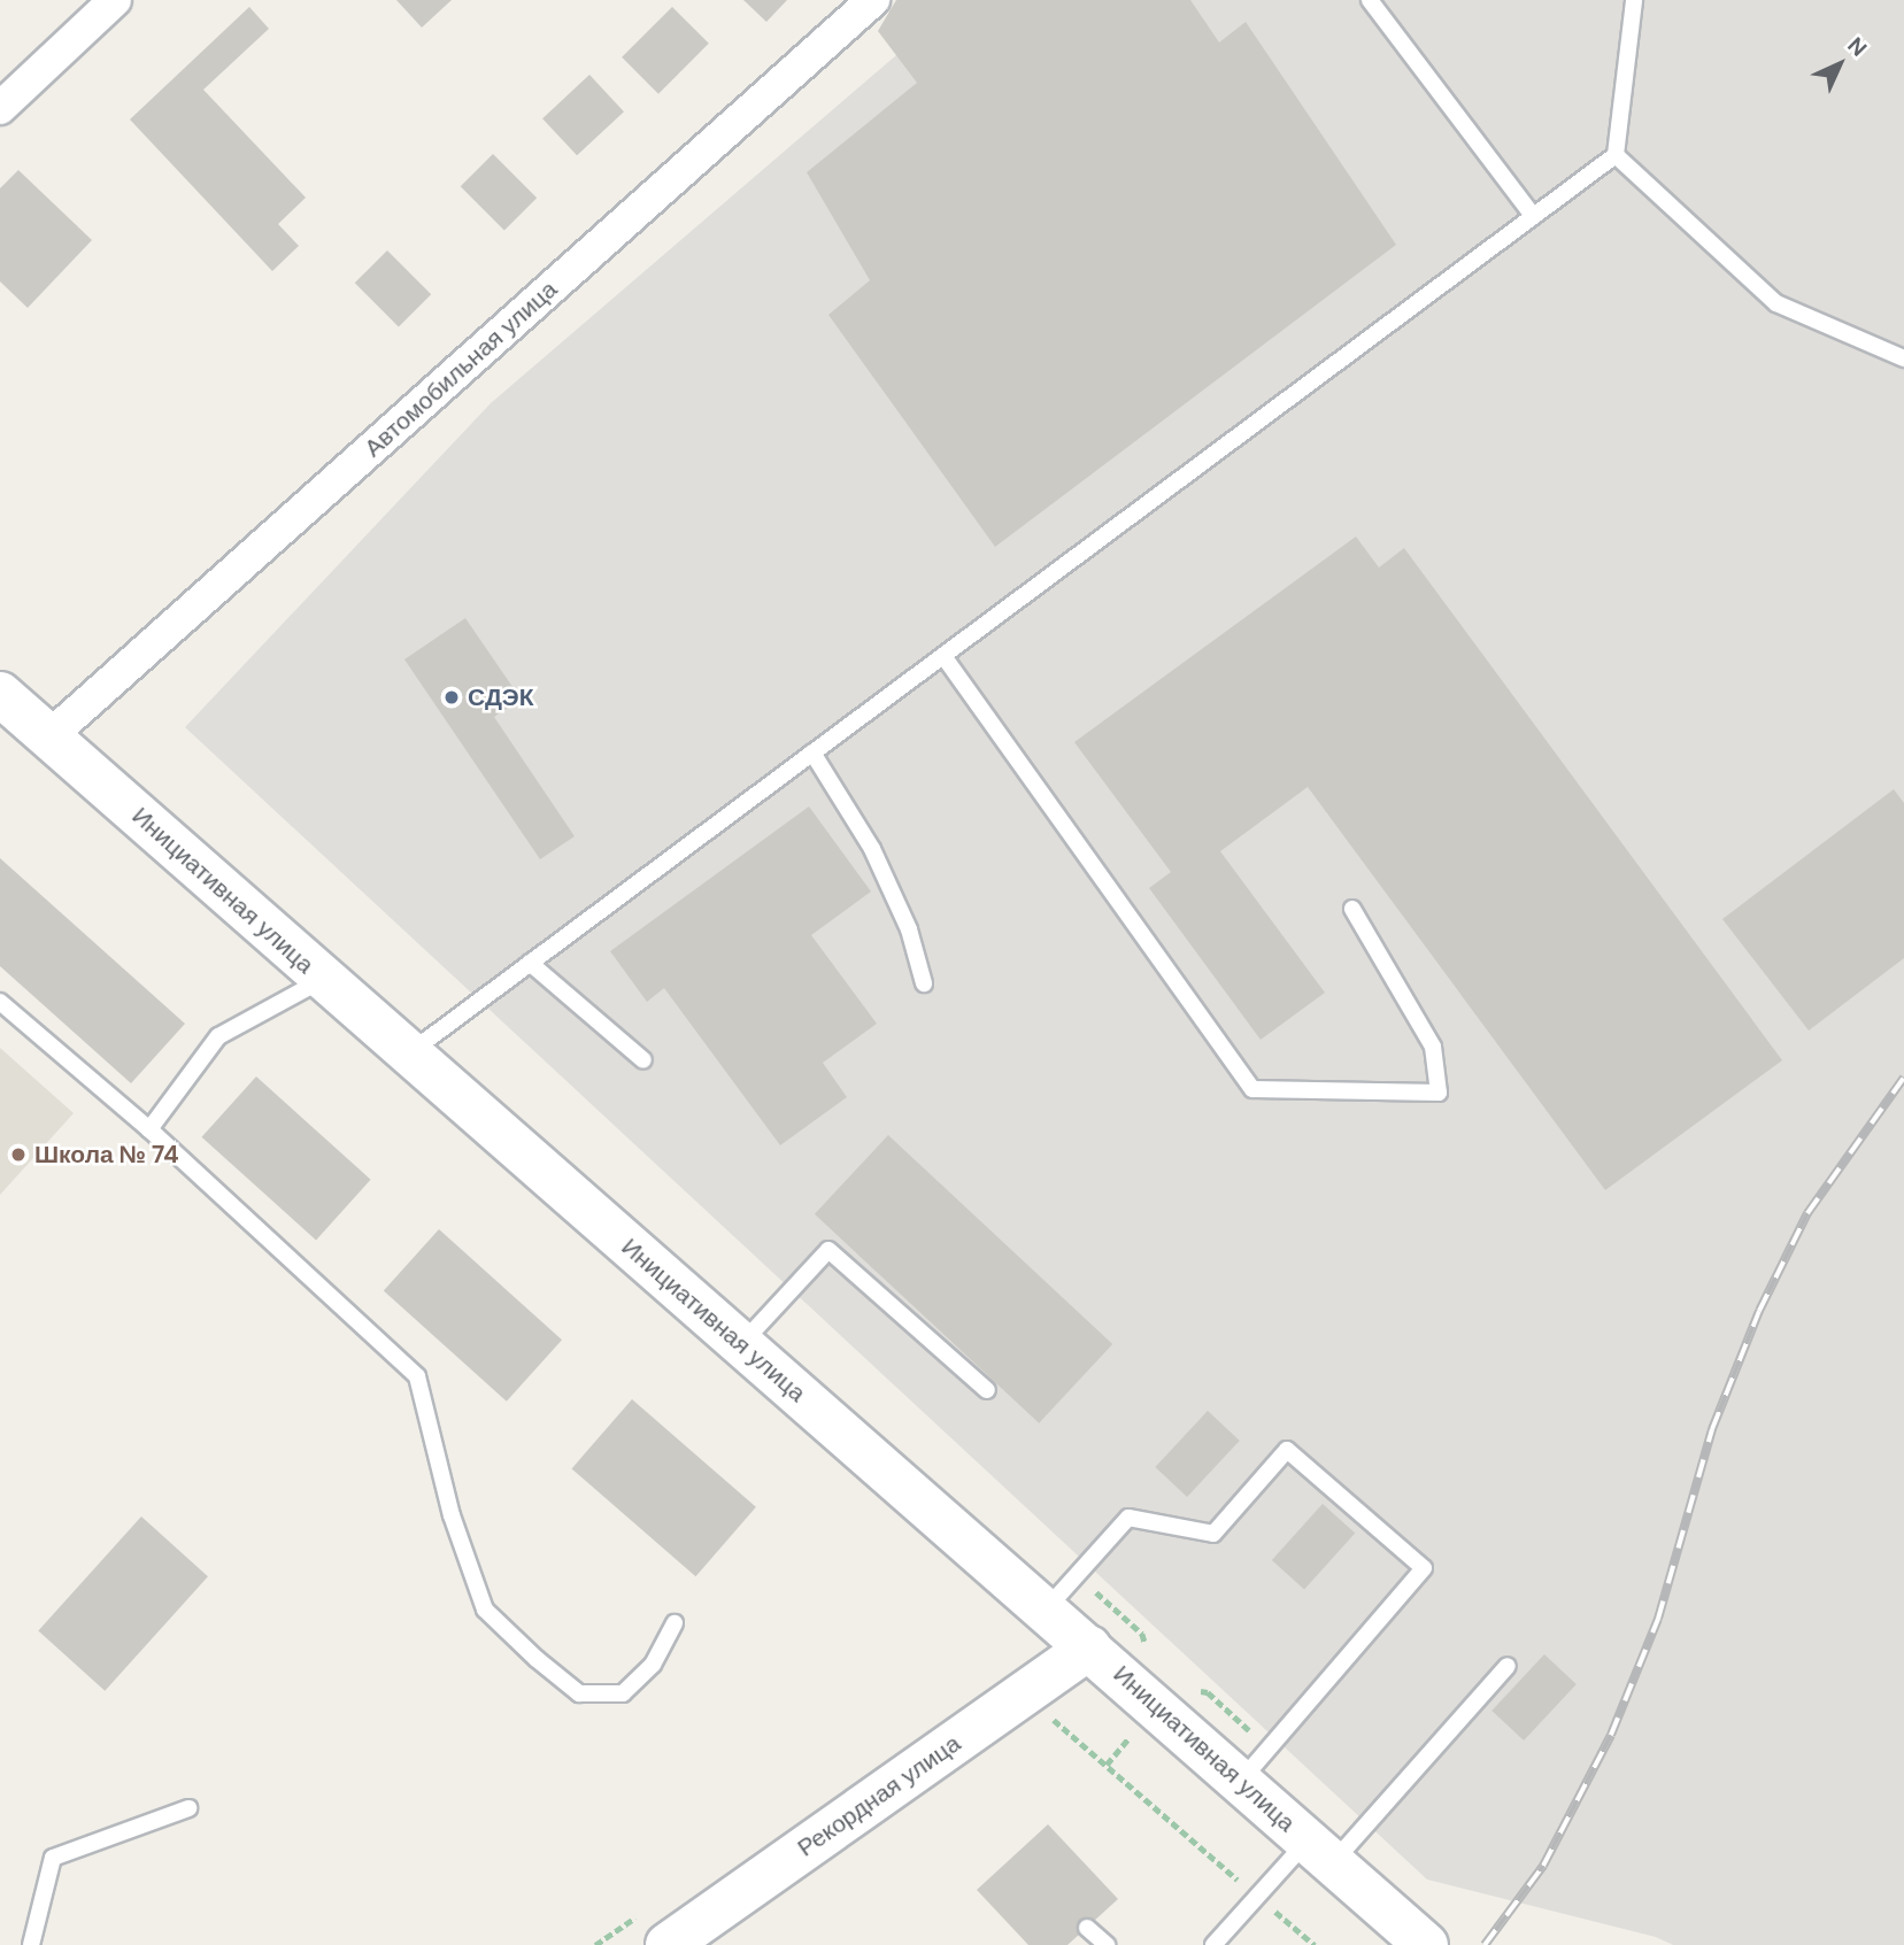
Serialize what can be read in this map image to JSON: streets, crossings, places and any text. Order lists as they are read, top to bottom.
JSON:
{
  "streets": {
    "main road": ["Инициативная улица", "Рекордная улица"],
    "street": ["Автомобильная улица"]
  },
  "crossings": [
    ["Автомобильная улица", "Инициативная улица"],
    ["Инициативная улица", "Рекордная улица"]
  ],
  "places": ["СДЭК", "Школа № 74"],
  "north": "top right"
}
